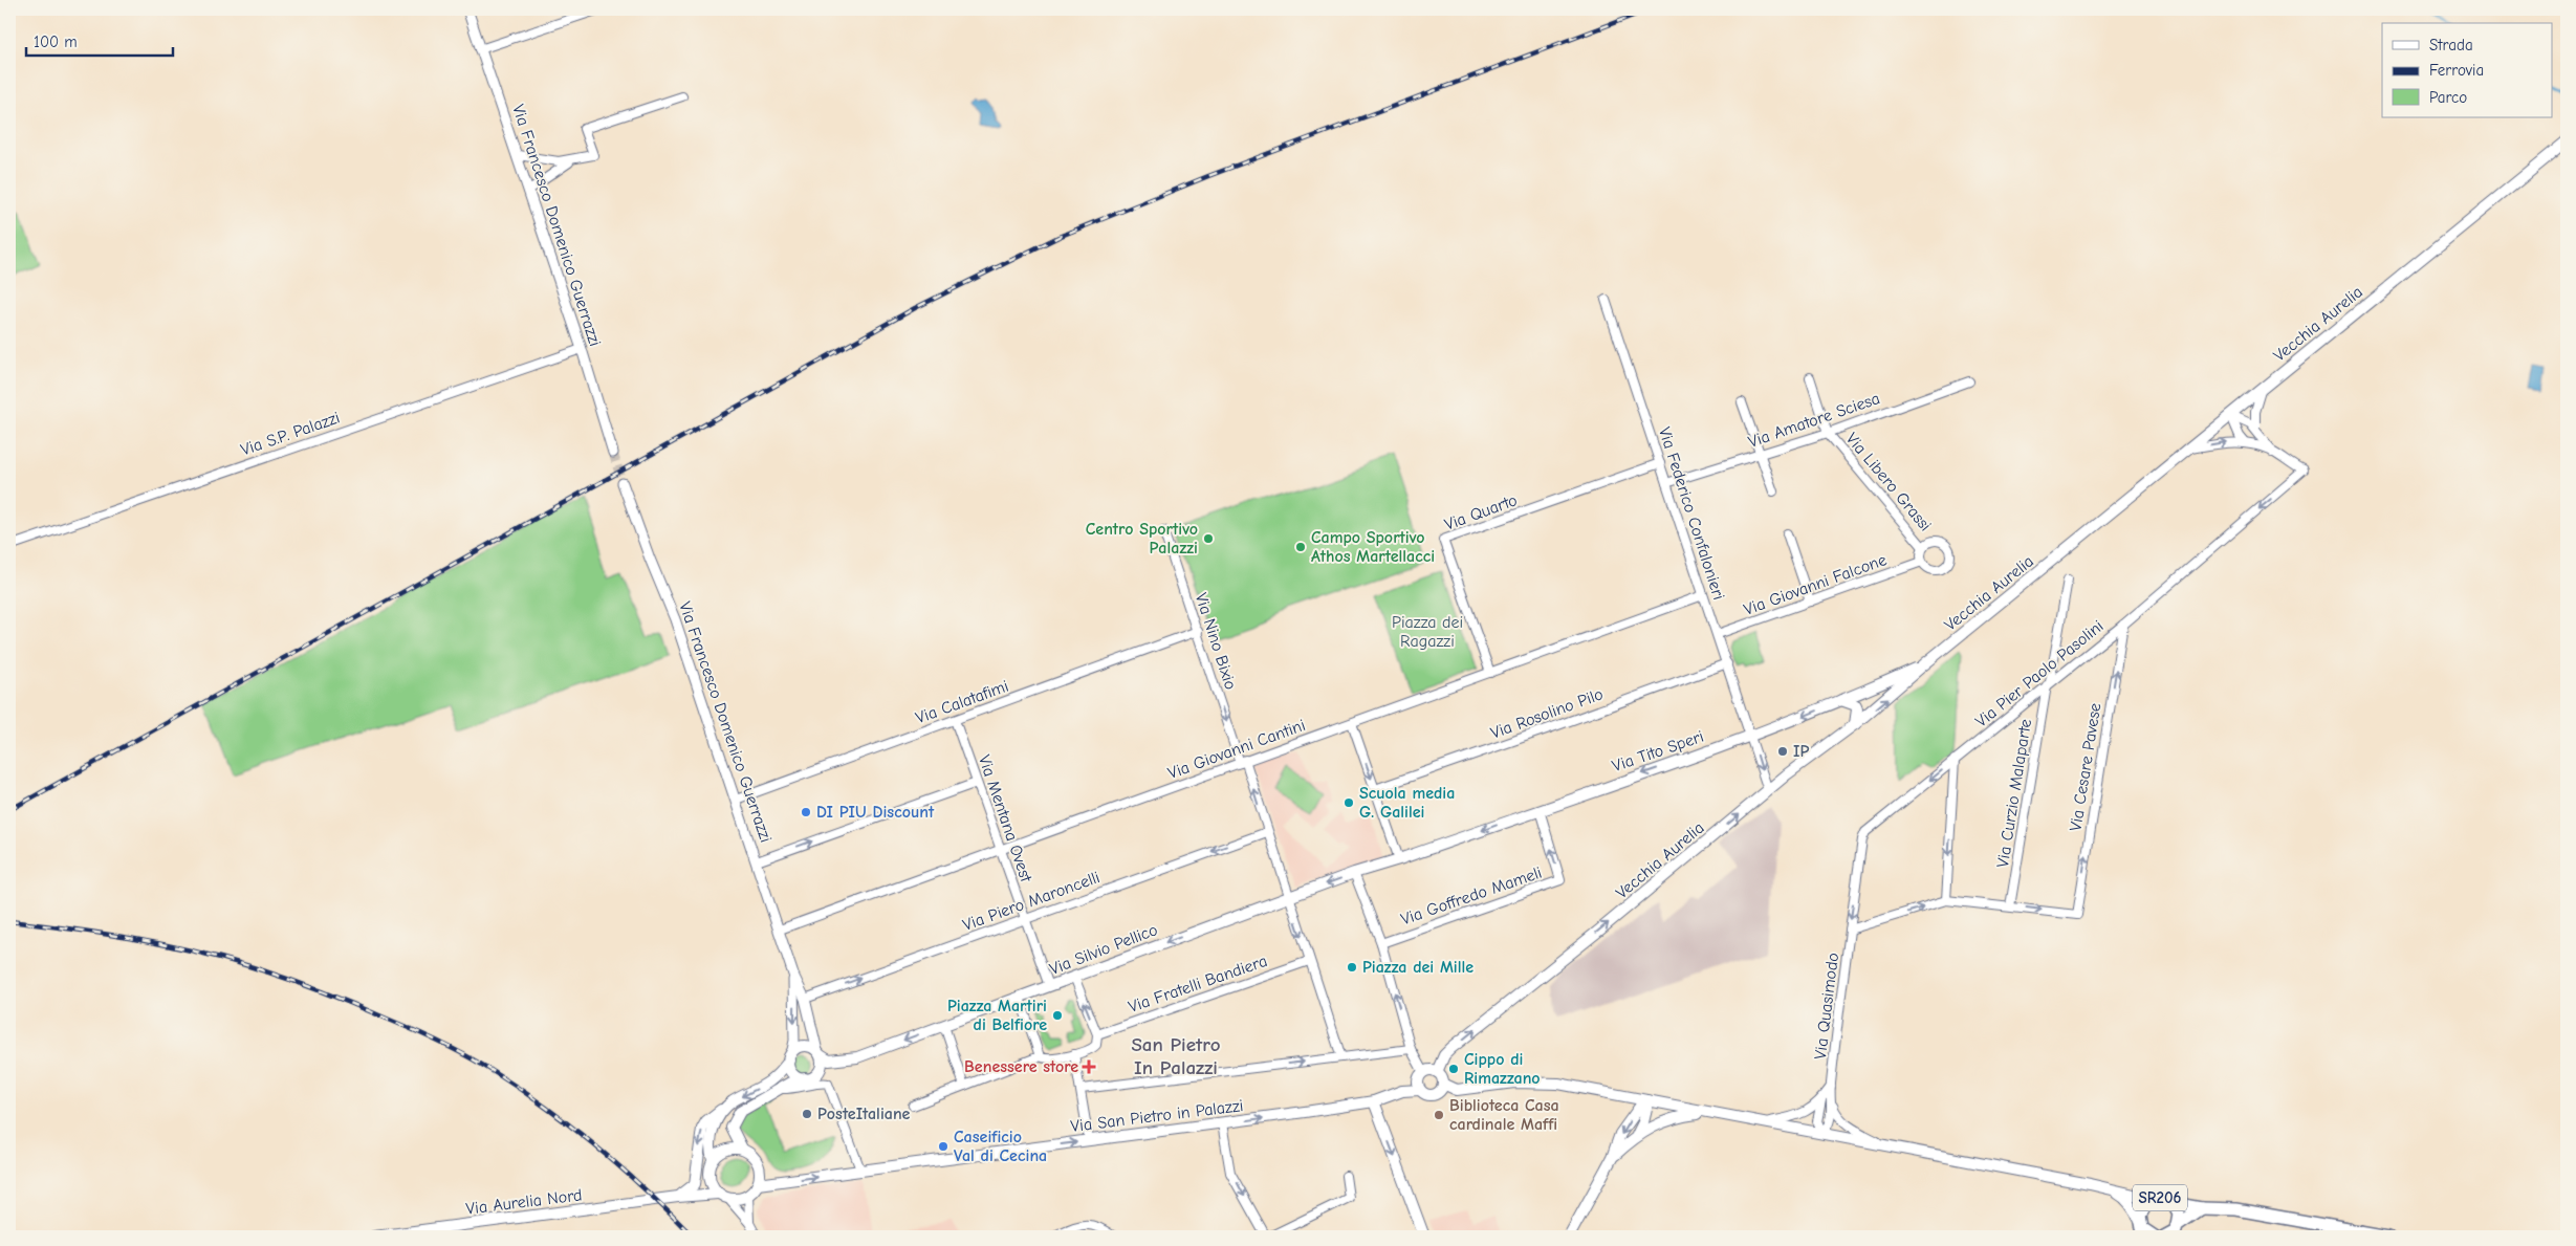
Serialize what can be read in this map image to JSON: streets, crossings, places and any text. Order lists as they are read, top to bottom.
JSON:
{
  "streets": {
    "main road": [
      "Vecchia Aurelia",
      "Via Tito Speri",
      "Via Silvio Pellico",
      "Via San Pietro in Palazzi",
      "SR206",
      "Via Aurelia Nord"
    ],
    "street": [
      "Via Francesco Domenico Guerrazzi",
      "Via Amatore Sciesa",
      "Via S.P. Palazzi",
      "Via Libero Grassi",
      "Via Quarto",
      "Via Federico Confalonieri",
      "Via Giovanni Falcone",
      "Via Nino Bixio",
      "Via Pier Paolo Pasolini",
      "Via Calatafimi",
      "Via Rosolino Pilo",
      "Via Giovanni Cantini",
      "Via Cesare Pavese",
      "Via Curzio Malaparte",
      "Via Mentana Ovest",
      "Via Goffredo Mameli",
      "Via Piero Maroncelli",
      "Via Fratelli Bandiera",
      "Via Quasimodo"
    ]
  },
  "crossings": [
    ["Via Francesco Domenico Guerrazzi", "Via S.P. Palazzi"],
    ["Via Francesco Domenico Guerrazzi", "Via Calatafimi"],
    ["Via Francesco Domenico Guerrazzi", "Via Giovanni Cantini"],
    ["Via Francesco Domenico Guerrazzi", "Via Piero Maroncelli"],
    ["Via Francesco Domenico Guerrazzi", "Via Silvio Pellico"],
    ["Vecchia Aurelia", "Via Federico Confalonieri"],
    ["Vecchia Aurelia", "Via Tito Speri"],
    ["Via Amatore Sciesa", "Via Libero Grassi"],
    ["Via Amatore Sciesa", "Via Federico Confalonieri"],
    ["Via Libero Grassi", "Via Giovanni Falcone"],
    ["Via Quarto", "Via Federico Confalonieri"],
    ["Via Quarto", "Via Giovanni Cantini"],
    ["Via Federico Confalonieri", "Via Giovanni Falcone"],
    ["Via Federico Confalonieri", "Via Rosolino Pilo"],
    ["Via Federico Confalonieri", "Via Giovanni Cantini"],
    ["Via Federico Confalonieri", "Via Tito Speri"],
    ["Via Nino Bixio", "Via Calatafimi"],
    ["Via Nino Bixio", "Via Giovanni Cantini"],
    ["Via Nino Bixio", "Via Piero Maroncelli"],
    ["Via Nino Bixio", "Via Silvio Pellico"],
    ["Via Pier Paolo Pasolini", "Via Cesare Pavese"],
    ["Via Pier Paolo Pasolini", "Via Curzio Malaparte"],
    ["Via Pier Paolo Pasolini", "Via Quasimodo"],
    ["Via Calatafimi", "Via Mentana Ovest"],
    ["Via Giovanni Cantini", "Via Mentana Ovest"],
    ["Via Tito Speri", "Via Goffredo Mameli"],
    ["Via Tito Speri", "Via Silvio Pellico"],
    ["Via Cesare Pavese", "Via Curzio Malaparte"],
    ["Via Mentana Ovest", "Via Piero Maroncelli"],
    ["Via Mentana Ovest", "Via Silvio Pellico"],
    ["Via San Pietro in Palazzi", "Via Aurelia Nord"]
  ],
  "one_way": [
    "Vecchia Aurelia",
    "Via Pier Paolo Pasolini",
    "Via Tito Speri",
    "Via Cesare Pavese",
    "Via Silvio Pellico",
    "Via San Pietro in Palazzi"
  ],
  "districts": ["San Pietro In Palazzi"],
  "parks": ["Piazza dei Ragazzi"],
  "places": {
    "other": [
      "Centro Sportivo Palazzi",
      "Campo Sportivo Athos Martellacci",
      "IP",
      "Scuola media G. Galilei",
      "DI PIU Discount",
      "Piazza dei Mille",
      "Piazza Martiri di Belfiore",
      "Cippo di Rimazzano",
      "PosteItaliane",
      "Biblioteca Casa cardinale Maffi",
      "Caseificio Val di Cecina"
    ],
    "health": ["Benessere store"]
  },
  "legend": ["Strada", "Ferrovia", "Parco"],
  "scale_bar": "100 m"
}
